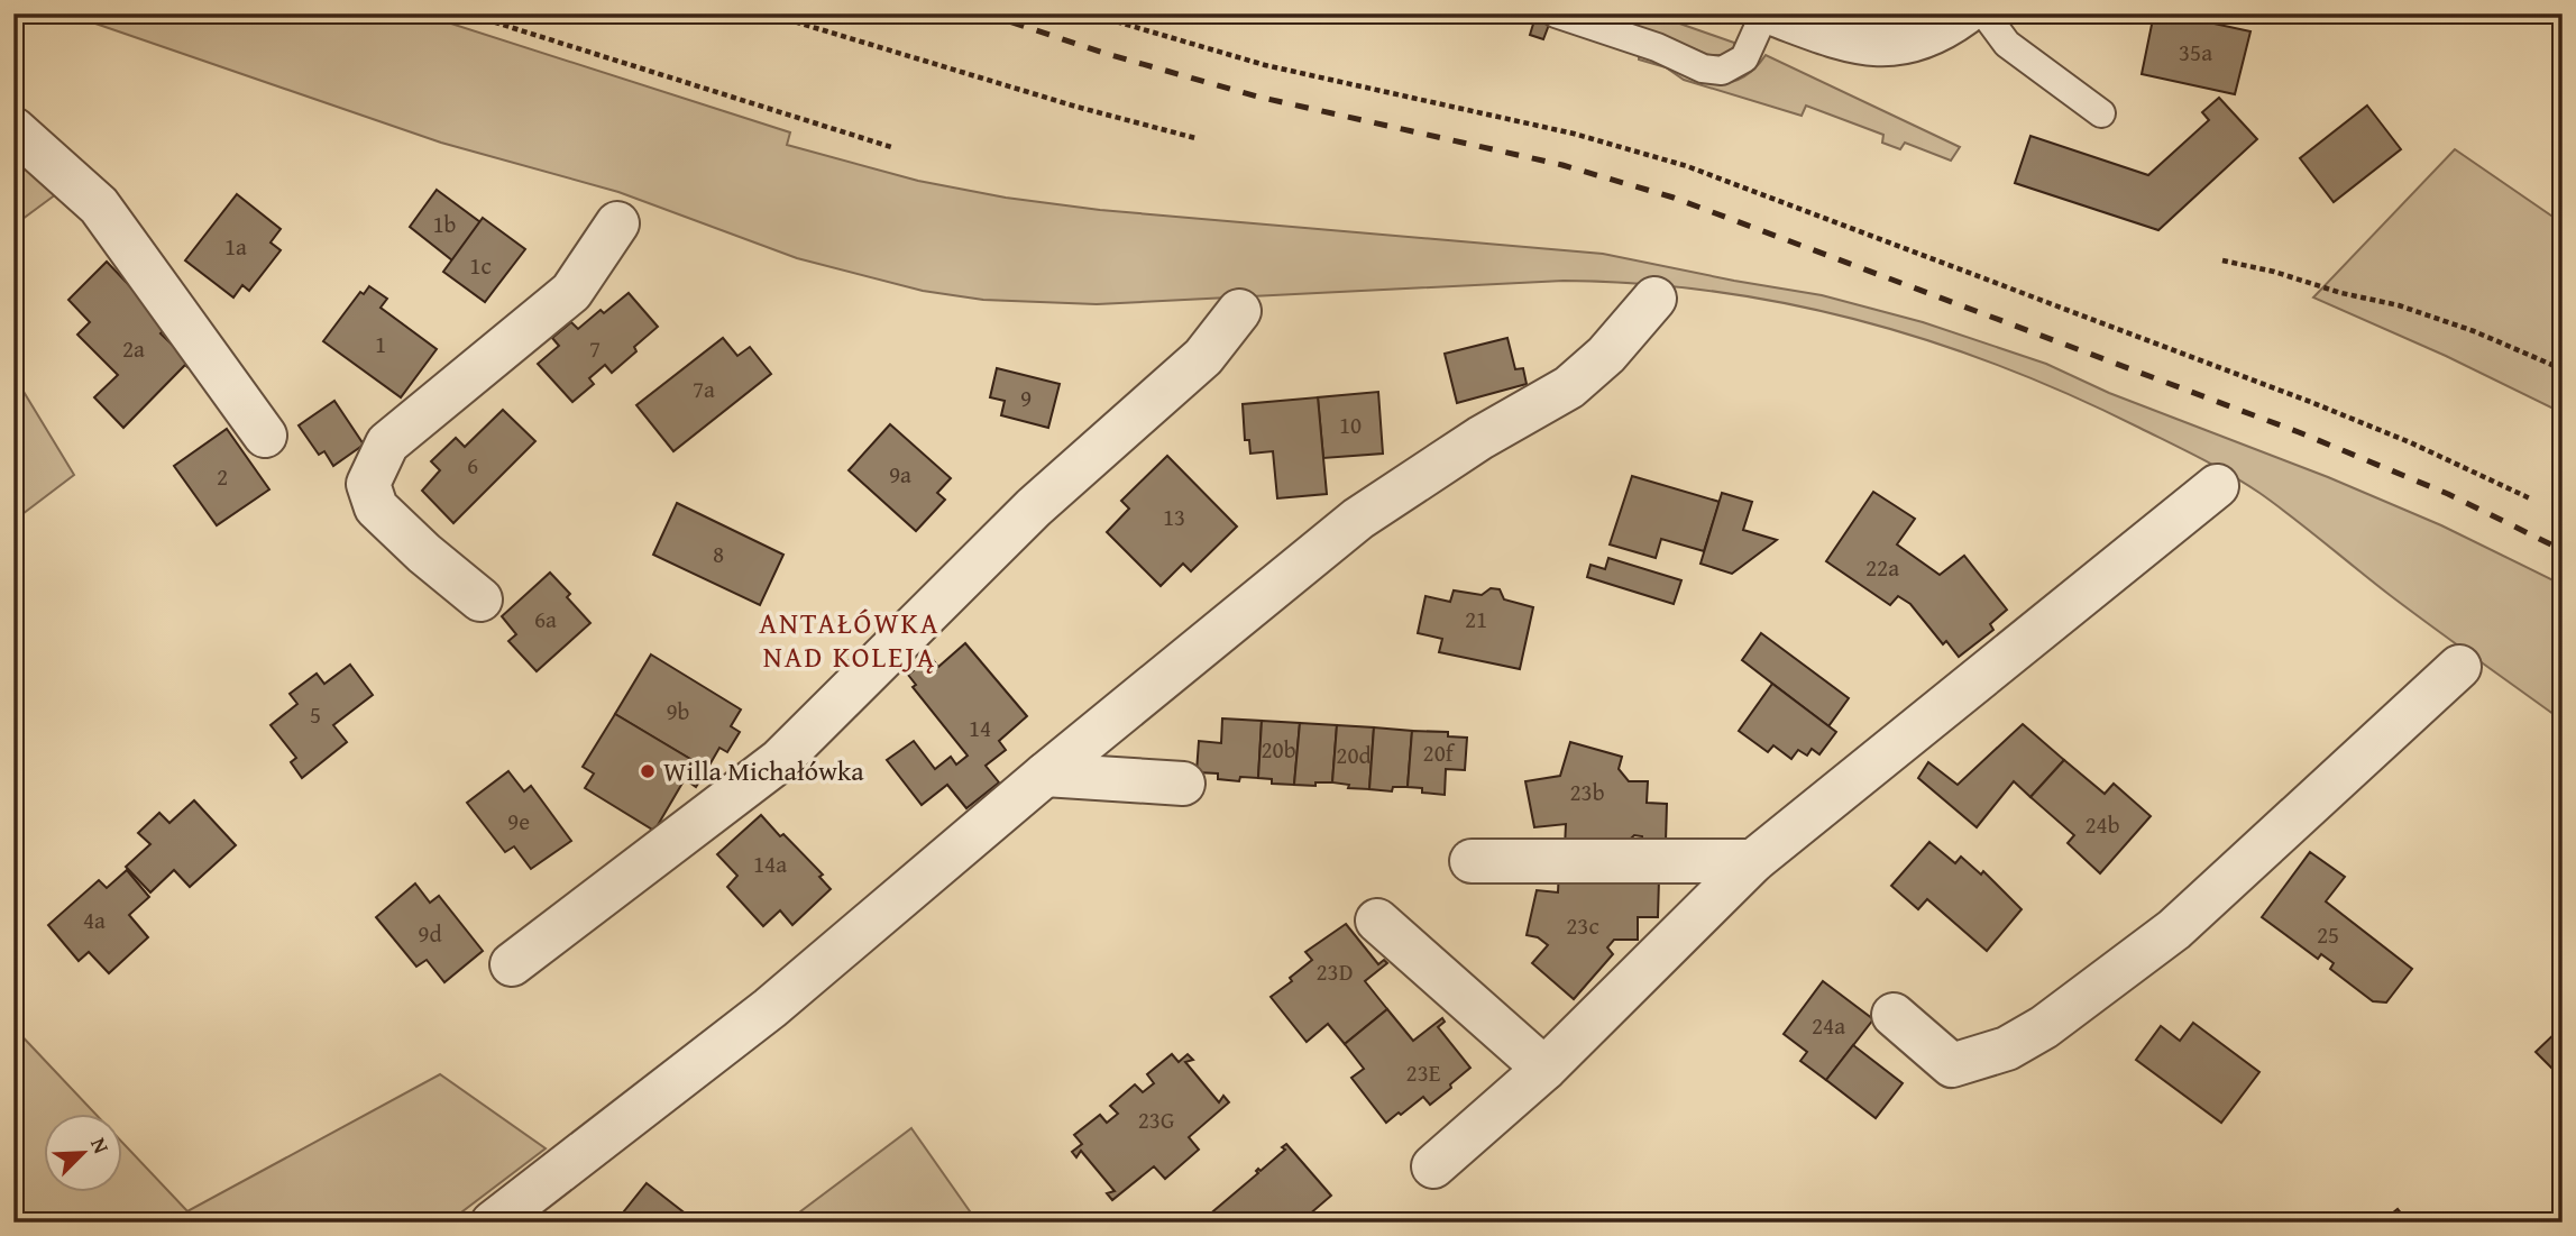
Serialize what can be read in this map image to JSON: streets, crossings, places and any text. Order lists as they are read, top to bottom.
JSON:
{
  "districts": ["ANTAŁÓWKA NAD KOLEJĄ"],
  "places": ["Willa Michałówka"],
  "house_numbers": [
    "35a",
    "1b",
    "1a",
    "1c",
    "1",
    "2a",
    "7",
    "7a",
    "9",
    "10",
    "6",
    "9a",
    "2",
    "13",
    "8",
    "22a",
    "6a",
    "21",
    "9b",
    "5",
    "14",
    "20b",
    "20f",
    "20d",
    "23b",
    "9e",
    "24b",
    "14a",
    "4a",
    "23c",
    "9d",
    "25",
    "23D",
    "24a",
    "23E",
    "23G"
  ],
  "north": "top right"
}
